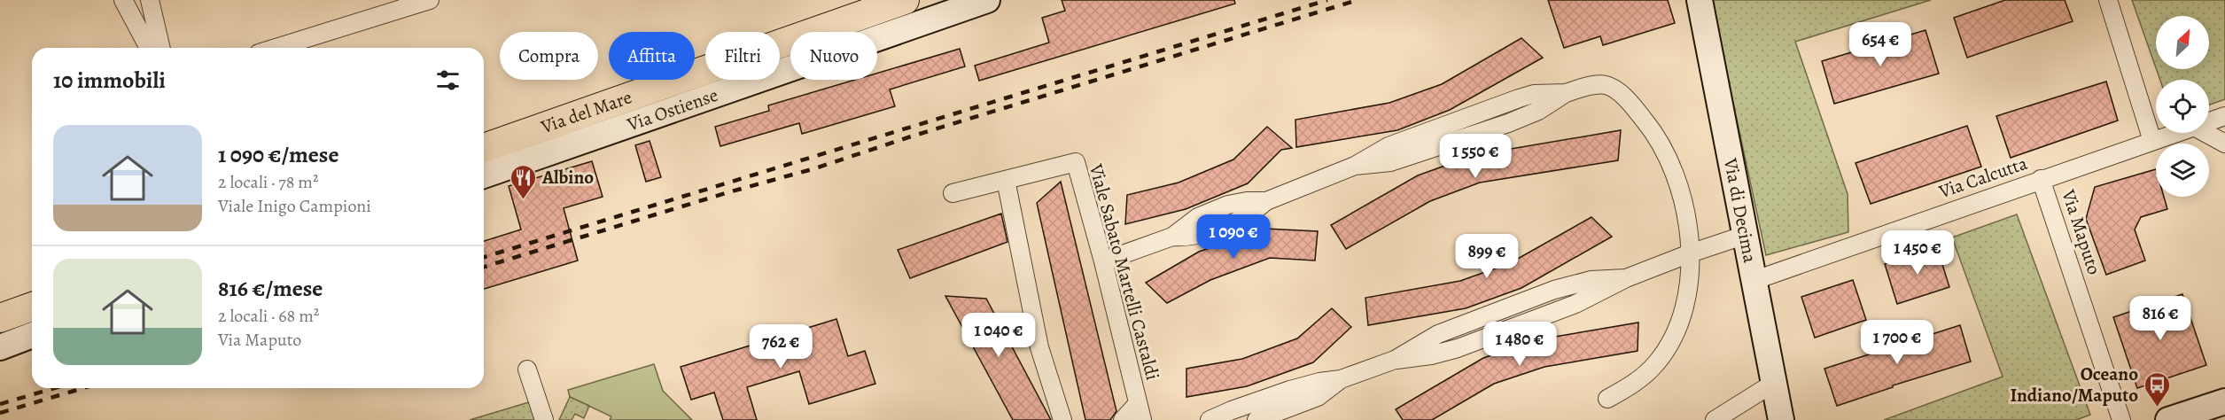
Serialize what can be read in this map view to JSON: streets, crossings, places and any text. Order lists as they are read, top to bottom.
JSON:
{
  "streets": {
    "main road": ["Via Ostiense", "Via del Mare", "Via di Decima"],
    "street": ["Via Calcutta", "Via Maputo", "Viale Sabato Martelli Castaldi"]
  },
  "crossings": [
    ["Via Calcutta", "Via di Decima"],
    ["Via Calcutta", "Via Maputo"]
  ],
  "places": {
    "restaurant": ["Albino"],
    "bus stop": ["Oceano Indiano/Maputo"]
  },
  "north": "top right",
  "page": {
    "price": [
      "654 €",
      "1 550 €",
      "1 090 €",
      "1 450 €",
      "899 €",
      "816 €",
      "1 040 €",
      "1 700 €",
      "1 480 €",
      "762 €"
    ],
    "chip": [
      "Compra",
      "Affitta",
      "Filtri",
      "Nuovo"
    ],
    "heading": "10 immobili",
    "list": [
      {
        "name": "1 090 €/mese",
        "note": "2 locali · 78 m² · Viale Inigo Campioni"
      },
      {
        "name": "816 €/mese",
        "note": "2 locali · 68 m² · Via Maputo"
      }
    ]
  }
}
